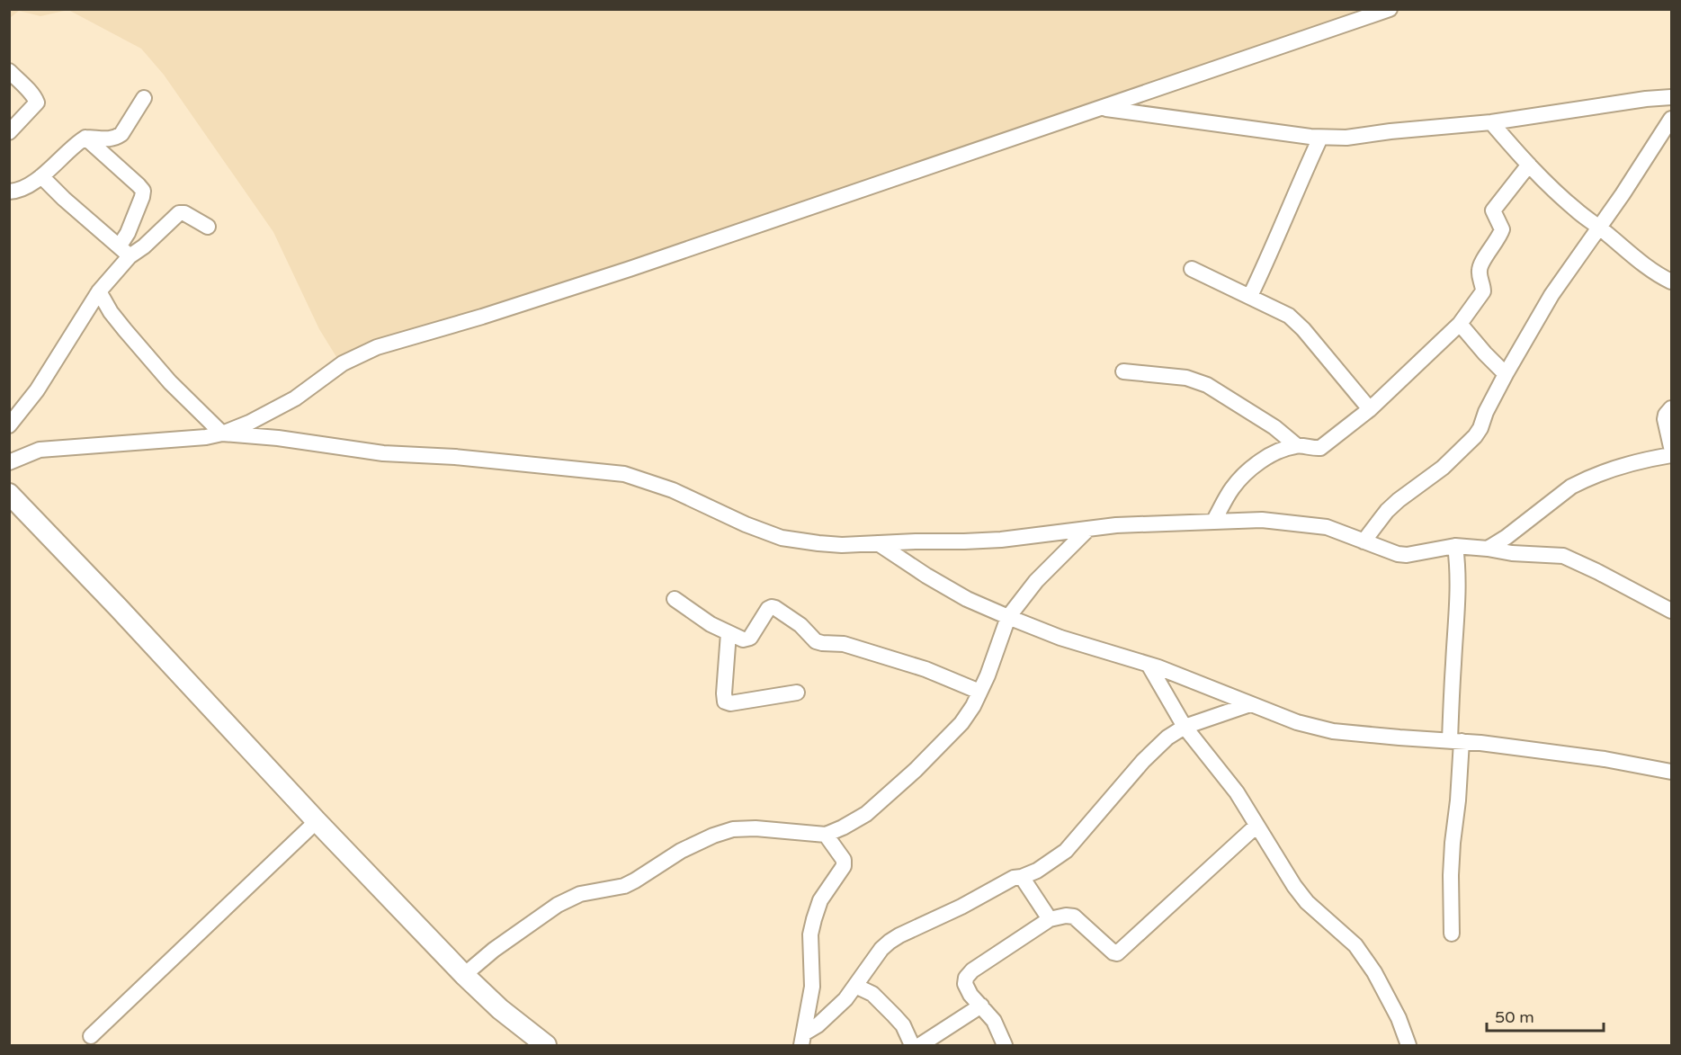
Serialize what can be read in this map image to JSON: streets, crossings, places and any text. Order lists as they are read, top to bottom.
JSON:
{
  "scale_bar": "50 m"
}
